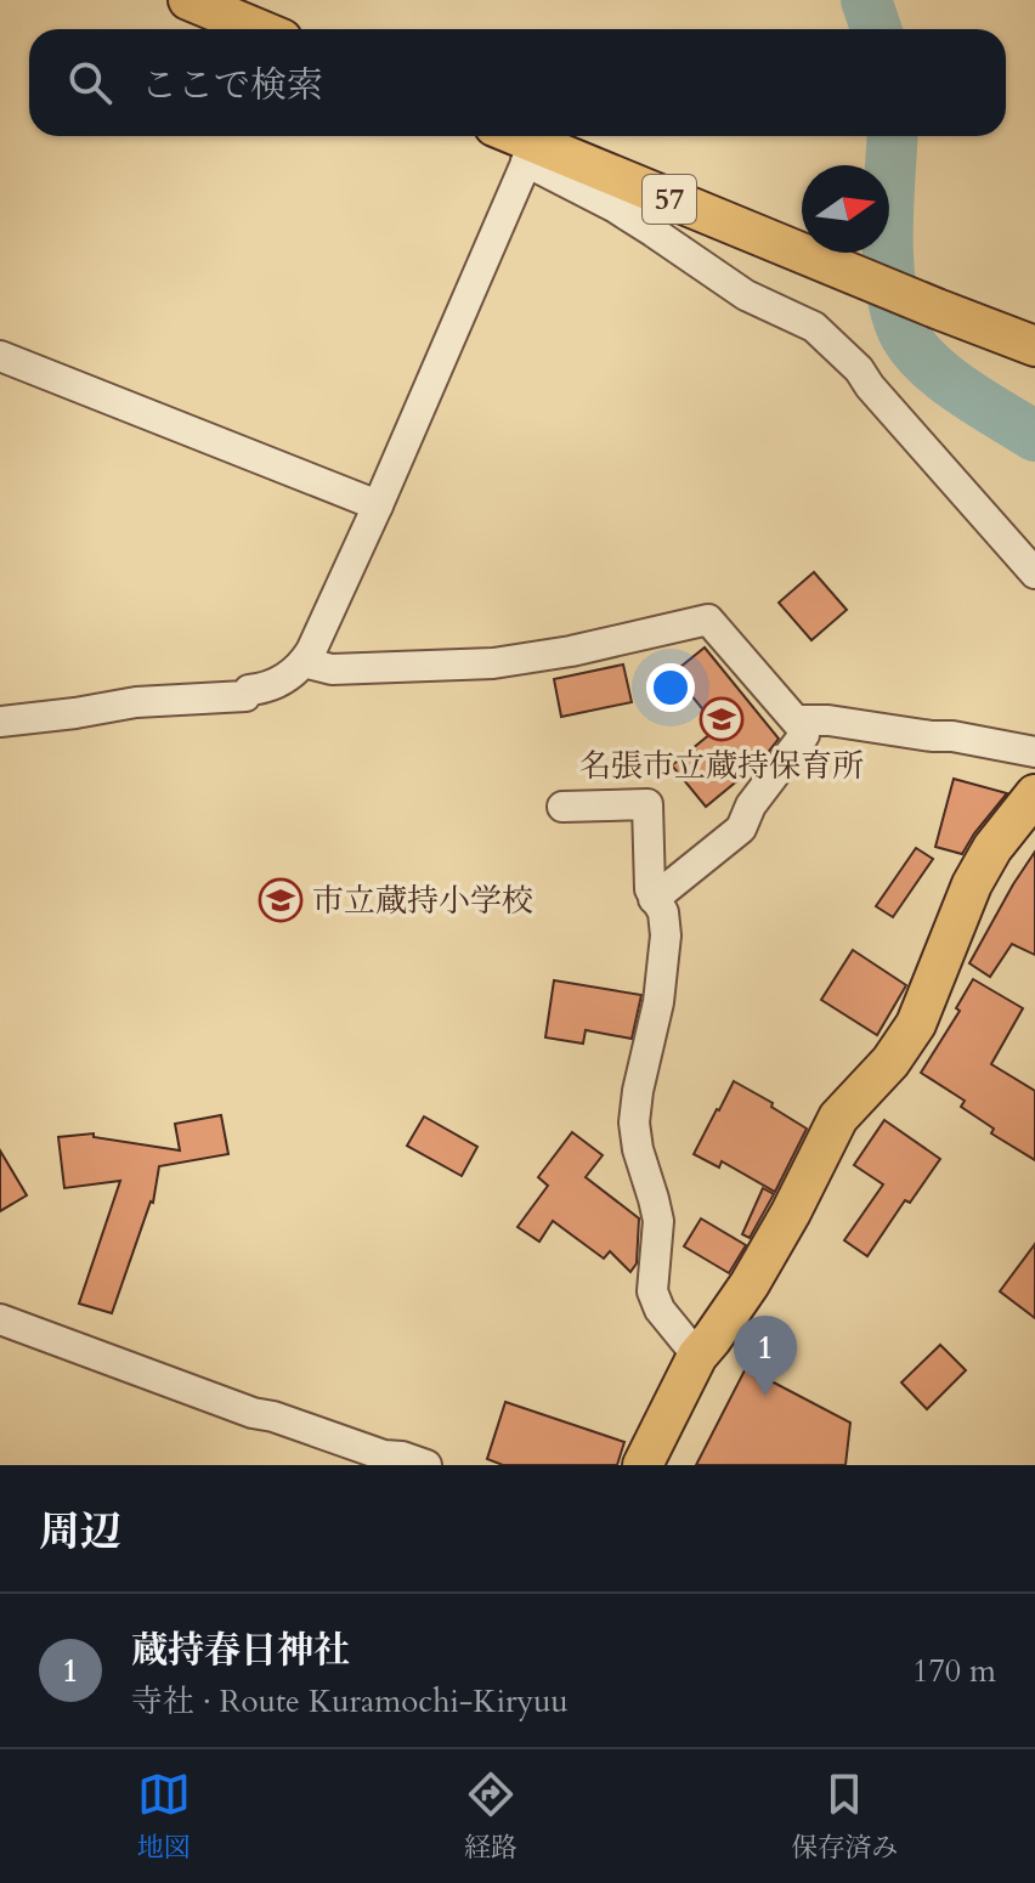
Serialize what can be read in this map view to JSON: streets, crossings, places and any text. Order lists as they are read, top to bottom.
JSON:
{
  "streets": {
    "main road": ["57"]
  },
  "places": {
    "school or university": ["名張市立蔵持保育所", "市立蔵持小学校"]
  },
  "north": "right",
  "page": {
    "search": "ここで検索",
    "pins": "1",
    "heading": "周辺",
    "list": [
      {
        "mark": "1",
        "name": "蔵持春日神社",
        "note": "寺社 · Route Kuramochi-Kiryuu",
        "value": "170 m"
      }
    ],
    "nav": ["地図", "経路", "保存済み"]
  }
}
